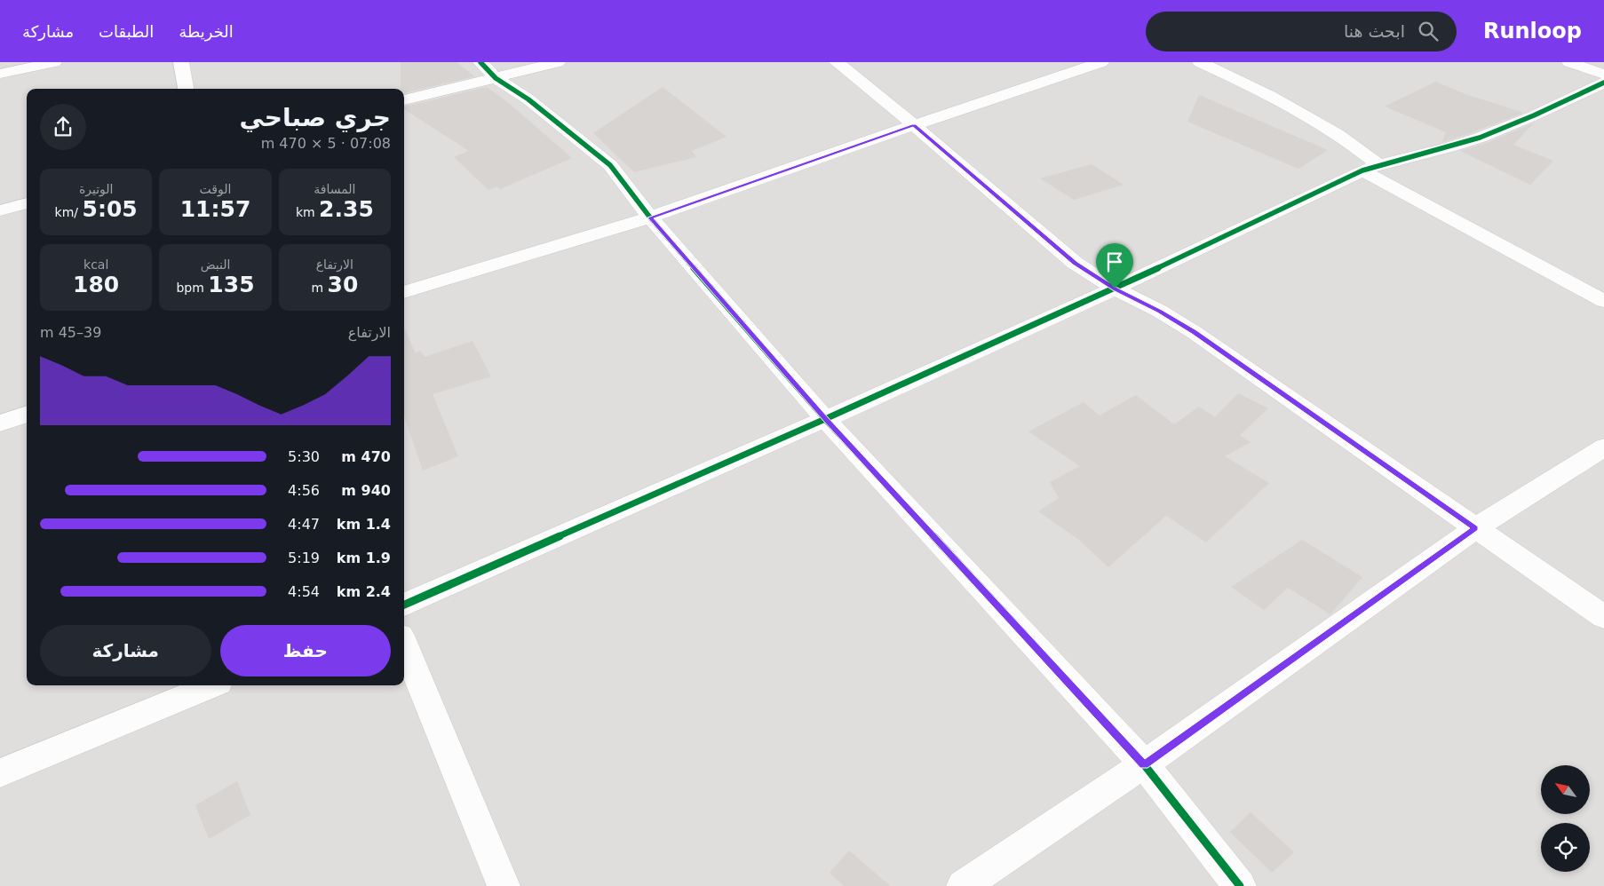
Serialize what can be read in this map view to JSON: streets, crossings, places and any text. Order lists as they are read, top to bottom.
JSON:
{
  "north": "top left",
  "page": {
    "header": "Runloop",
    "search": "ابحث هنا",
    "nav": ["الخريطة", "الطبقات", "مشاركة"],
    "heading": ["جري صباحي", "07:08 · 5 × 470 m"],
    "stats": [
      ["المسافة", "2.35 km"],
      ["الوقت", "11:57"],
      ["الوتيرة", "5:05 /km"],
      ["الارتفاع", "30 m"],
      ["النبض", "135 bpm"],
      ["kcal", "180"]
    ],
    "chart": ["الارتفاع", "39–45 m"],
    "list": [
      {
        "name": "470 m",
        "note": "5:30"
      },
      {
        "name": "940 m",
        "note": "4:56"
      },
      {
        "name": "1.4 km",
        "note": "4:47"
      },
      {
        "name": "1.9 km",
        "note": "5:19"
      },
      {
        "name": "2.4 km",
        "note": "4:54"
      }
    ],
    "buttons": ["حفظ", "مشاركة"]
  }
}
